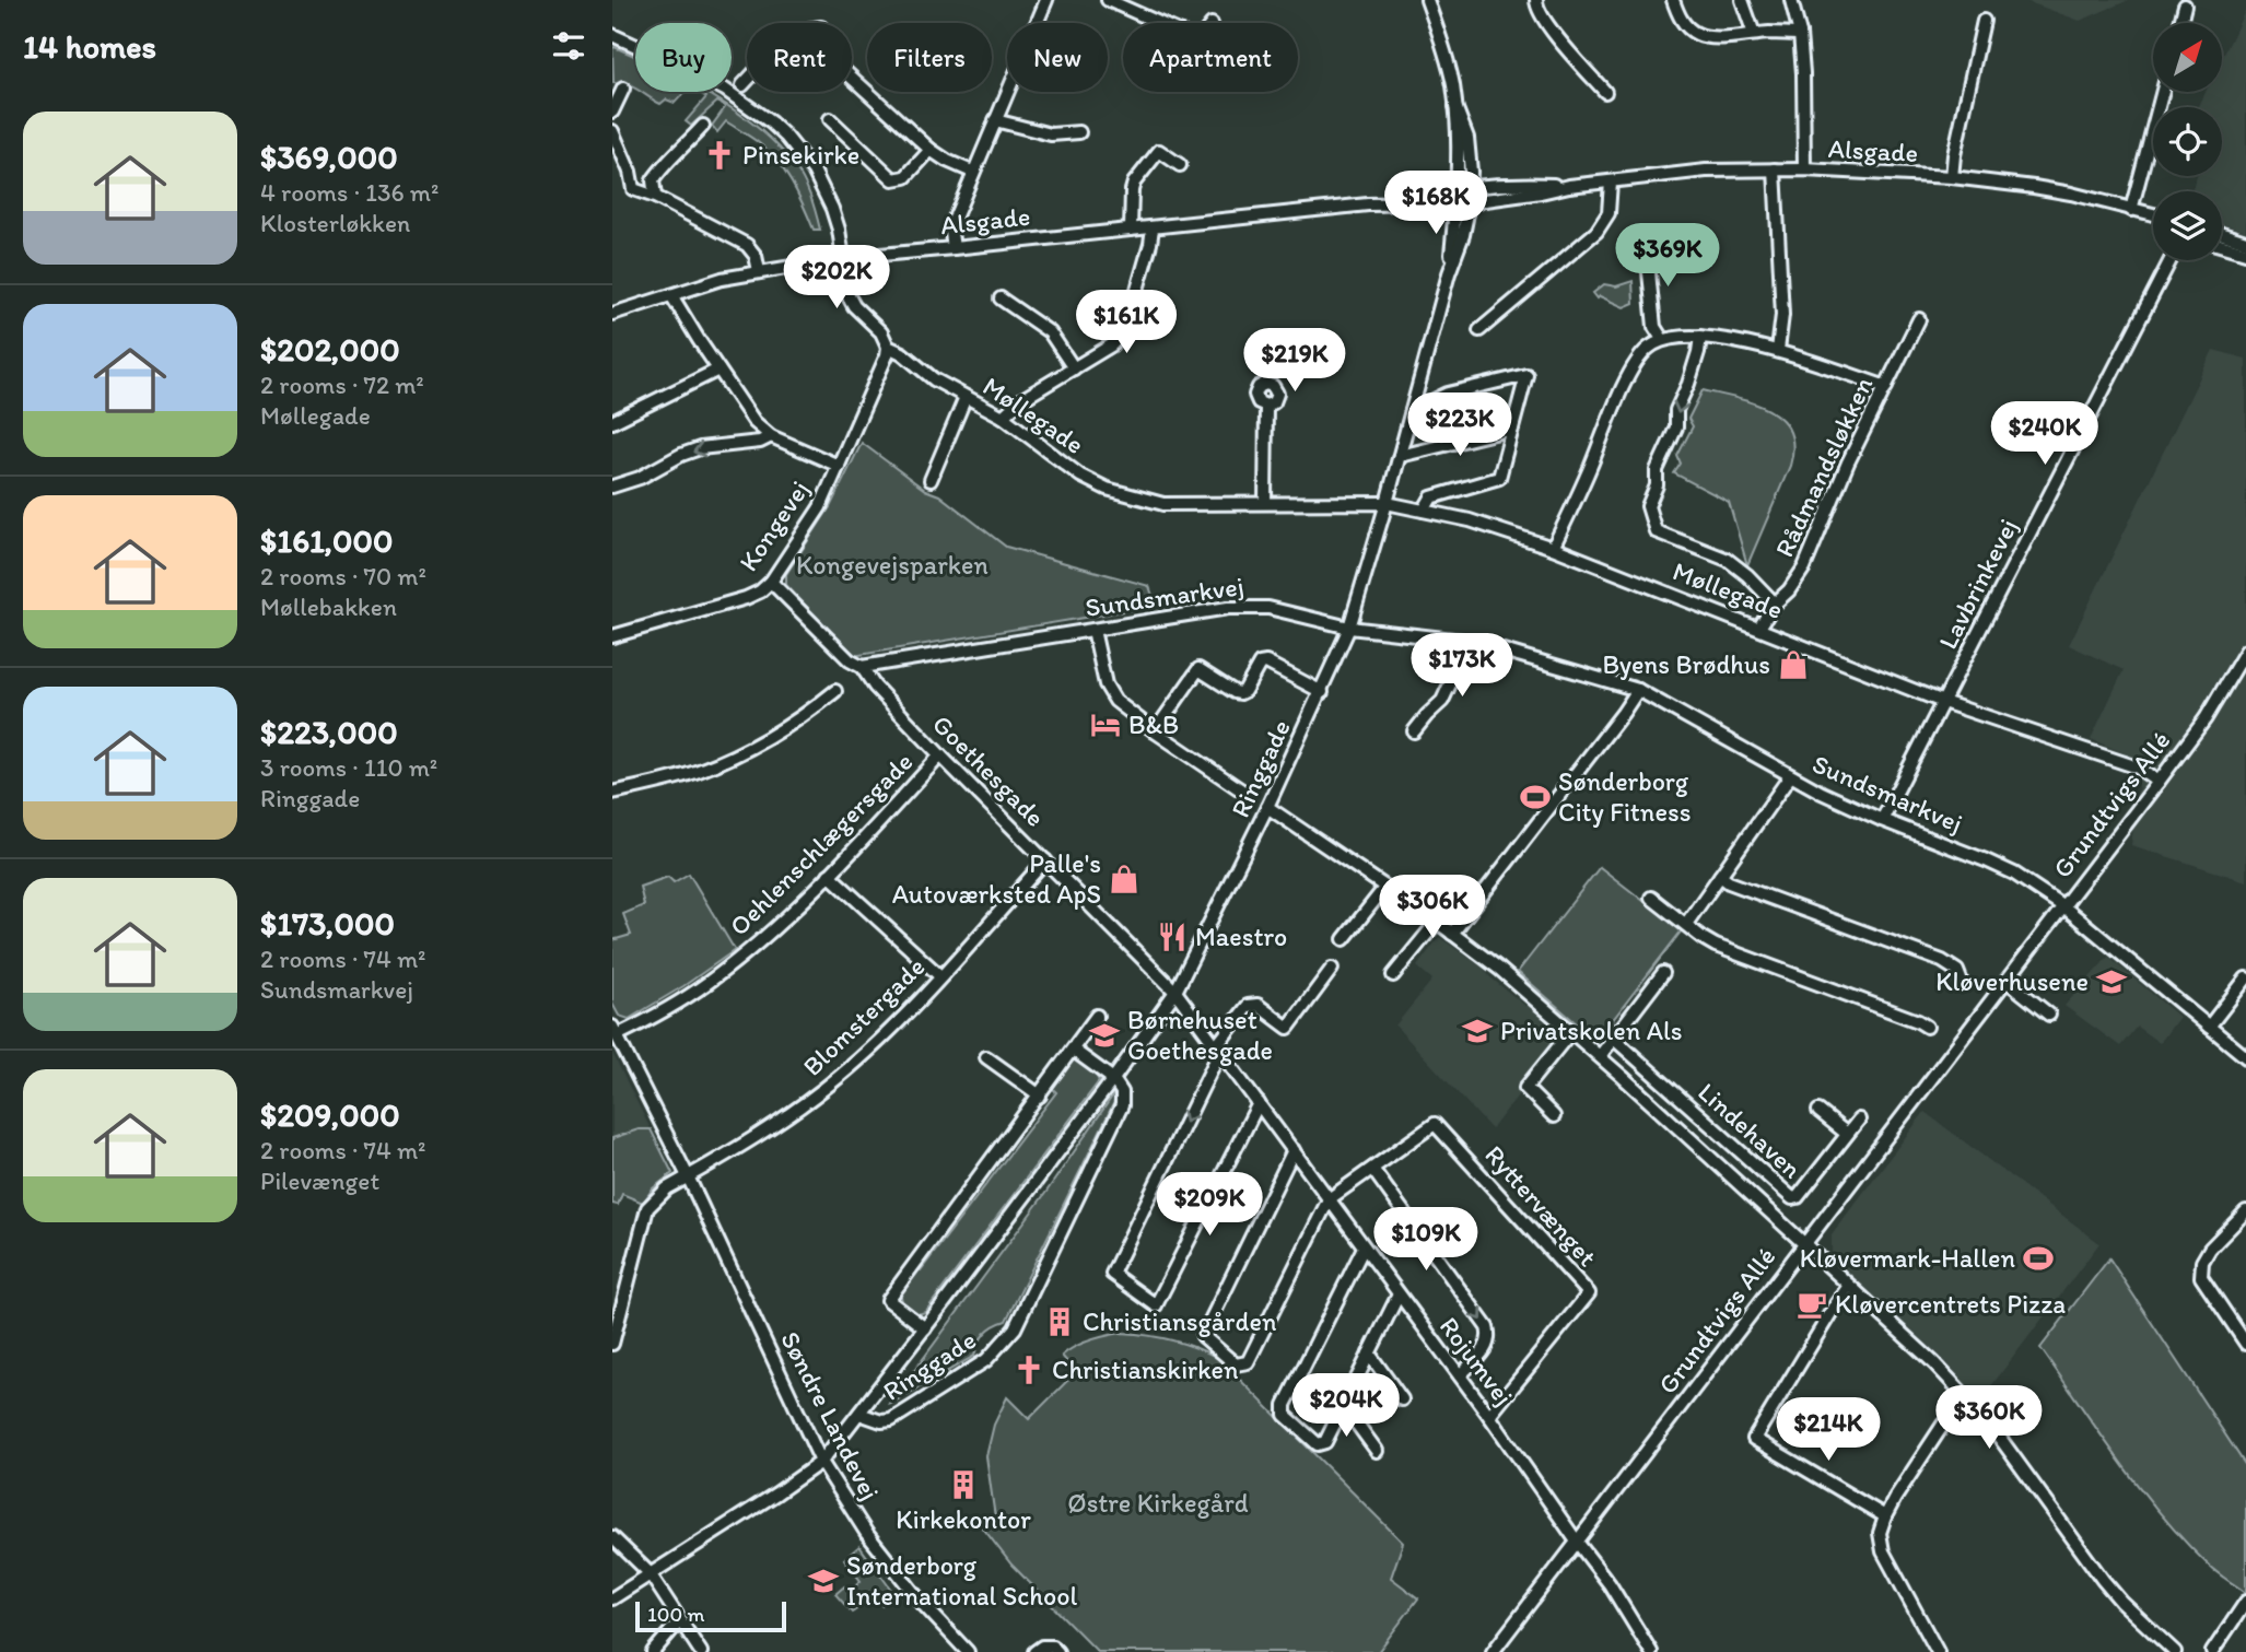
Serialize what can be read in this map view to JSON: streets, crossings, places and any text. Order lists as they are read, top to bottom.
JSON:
{
  "streets": {
    "street": [
      "Alsgade",
      "Møllegade",
      "Rådmandsløkken",
      "Kongevej",
      "Lavbrinkevej",
      "Sundsmarkvej",
      "Ringgade",
      "Goethesgade",
      "Grundtvigs Allé",
      "Oehlenschlægersgade",
      "Blomstergade",
      "Lindehaven",
      "Ryttervænget",
      "Rojumvej",
      "Søndre Landevej"
    ]
  },
  "crossings": [
    ["Alsgade", "Møllegade"],
    ["Alsgade", "Ringgade"],
    ["Møllegade", "Rådmandsløkken"],
    ["Møllegade", "Kongevej"],
    ["Møllegade", "Lavbrinkevej"],
    ["Møllegade", "Ringgade"],
    ["Møllegade", "Grundtvigs Allé"],
    ["Kongevej", "Goethesgade"],
    ["Lavbrinkevej", "Sundsmarkvej"],
    ["Sundsmarkvej", "Ringgade"],
    ["Sundsmarkvej", "Goethesgade"],
    ["Sundsmarkvej", "Grundtvigs Allé"],
    ["Ringgade", "Goethesgade"],
    ["Ringgade", "Rojumvej"],
    ["Ringgade", "Søndre Landevej"],
    ["Goethesgade", "Oehlenschlægersgade"],
    ["Goethesgade", "Blomstergade"],
    ["Goethesgade", "Rojumvej"],
    ["Grundtvigs Allé", "Rojumvej"],
    ["Oehlenschlægersgade", "Søndre Landevej"],
    ["Blomstergade", "Søndre Landevej"],
    ["Ryttervænget", "Rojumvej"]
  ],
  "parks": ["Kongevejsparken", "Østre Kirkegård"],
  "places": {
    "church": ["Pinsekirke", "Christianskirken"],
    "shop": ["Byens Brødhus", "Palle's Autoværksted ApS"],
    "hotel": ["B&B"],
    "sports": ["Sønderborg City Fitness", "Kløvermark-Hallen"],
    "restaurant": ["Maestro"],
    "school or university": [
      "Kløverhusene",
      "Privatskolen Als",
      "Børnehuset Goethesgade",
      "Sønderborg International School"
    ],
    "cafe": ["Kløvercentrets Pizza"],
    "building": ["Christiansgården", "Kirkekontor"]
  },
  "scale_bar": "100 m",
  "north": "top right",
  "page": {
    "heading": "14 homes",
    "chip": [
      "Buy",
      "Rent",
      "Filters",
      "New",
      "Apartment"
    ],
    "list": [
      {
        "name": "$369,000",
        "note": "4 rooms · 136 m² · Klosterløkken"
      },
      {
        "name": "$202,000",
        "note": "2 rooms · 72 m² · Møllegade"
      },
      {
        "name": "$161,000",
        "note": "2 rooms · 70 m² · Møllebakken"
      },
      {
        "name": "$223,000",
        "note": "3 rooms · 110 m² · Ringgade"
      },
      {
        "name": "$173,000",
        "note": "2 rooms · 74 m² · Sundsmarkvej"
      },
      {
        "name": "$209,000",
        "note": "2 rooms · 74 m² · Pilevænget"
      }
    ],
    "price": [
      "$168K",
      "$369K",
      "$202K",
      "$161K",
      "$219K",
      "$223K",
      "$240K",
      "$173K",
      "$306K",
      "$209K",
      "$109K",
      "$204K",
      "$360K",
      "$214K"
    ],
    "scale": "100 m"
  }
}
